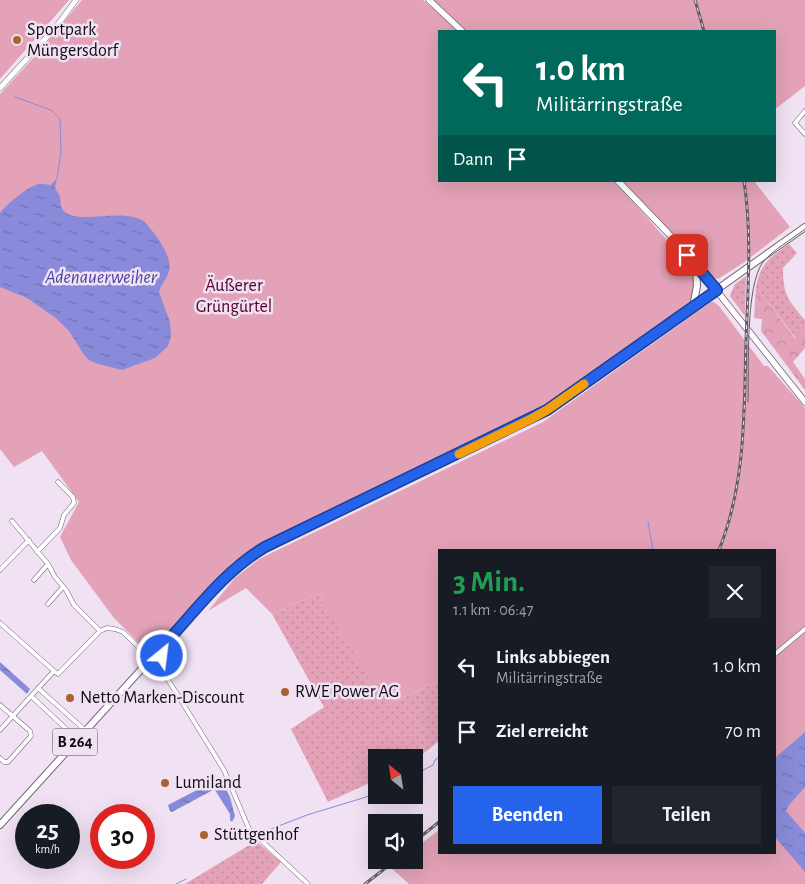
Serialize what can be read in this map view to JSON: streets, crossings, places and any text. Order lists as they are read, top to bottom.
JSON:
{
  "streets": {
    "main road": ["B 264"]
  },
  "water": ["Adenauerweiher"],
  "parks": ["Äußerer Grüngürtel"],
  "places": [
    "Sportpark Müngersdorf",
    "RWE Power AG",
    "Netto Marken-Discount",
    "Lumiland",
    "Stüttgenhof"
  ],
  "north": "top left",
  "page": {
    "turn": ["1.0 km", "Militärringstraße"],
    "then": "Dann",
    "heading": ["3 Min.", "1.1 km · 06:47"],
    "list": [
      {
        "name": "Links abbiegen",
        "note": "Militärringstraße",
        "value": "1.0 km"
      },
      {
        "name": "Ziel erreicht",
        "value": "70 m"
      }
    ],
    "buttons": ["Beenden", "Teilen"],
    "speed": "25 km/h",
    "limit": "30"
  }
}
